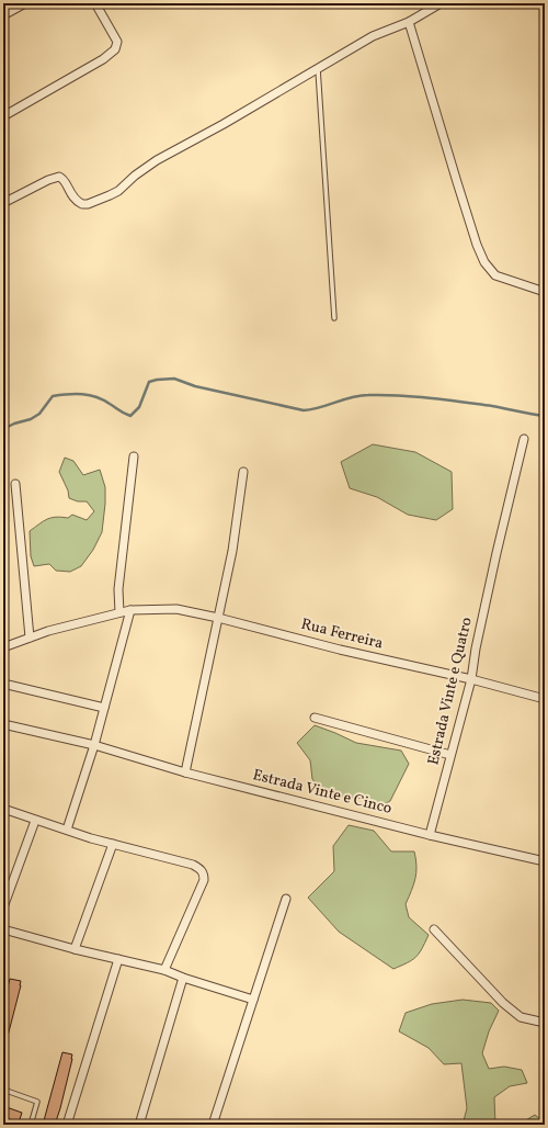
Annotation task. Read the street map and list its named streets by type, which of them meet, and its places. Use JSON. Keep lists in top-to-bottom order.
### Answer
{
  "streets": {
    "street": ["Rua Ferreira", "Estrada Vinte e Quatro", "Estrada Vinte e Cinco"]
  },
  "crossings": [
    ["Rua Ferreira", "Estrada Vinte e Quatro"],
    ["Estrada Vinte e Quatro", "Estrada Vinte e Cinco"]
  ]
}
